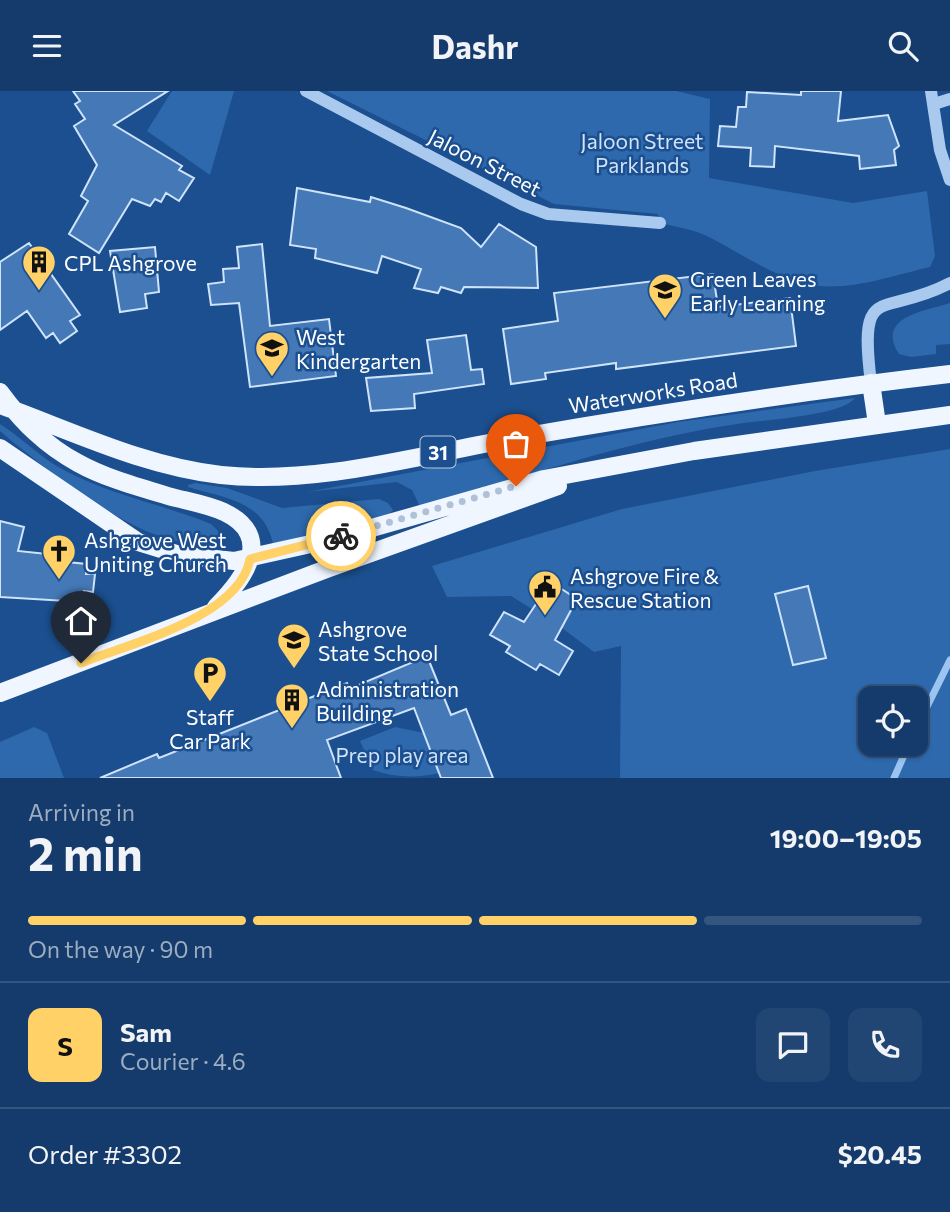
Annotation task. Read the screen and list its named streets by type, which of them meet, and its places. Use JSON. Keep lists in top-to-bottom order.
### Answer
{
  "streets": {
    "main road": ["Waterworks Road", "31"],
    "street": ["Jaloon Street"]
  },
  "parks": ["Jaloon Street Parklands", "Prep play area"],
  "places": {
    "building": ["CPL Ashgrove", "Administration Building"],
    "school or university": ["Green Leaves Early Learning", "West Kindergarten", "Ashgrove State School"],
    "church": ["Ashgrove West Uniting Church"],
    "public building": ["Ashgrove Fire & Rescue Station"],
    "parking": ["Staff Car Park"]
  },
  "page": {
    "header": "Dashr",
    "heading": ["2 min", "Arriving in", "19:00–19:05"],
    "panel": [
      "Sam",
      "Courier · 4.6",
      "Order #3302",
      "$20.45"
    ],
    "bar": "On the way · 90 m",
    "round": "S"
  }
}
